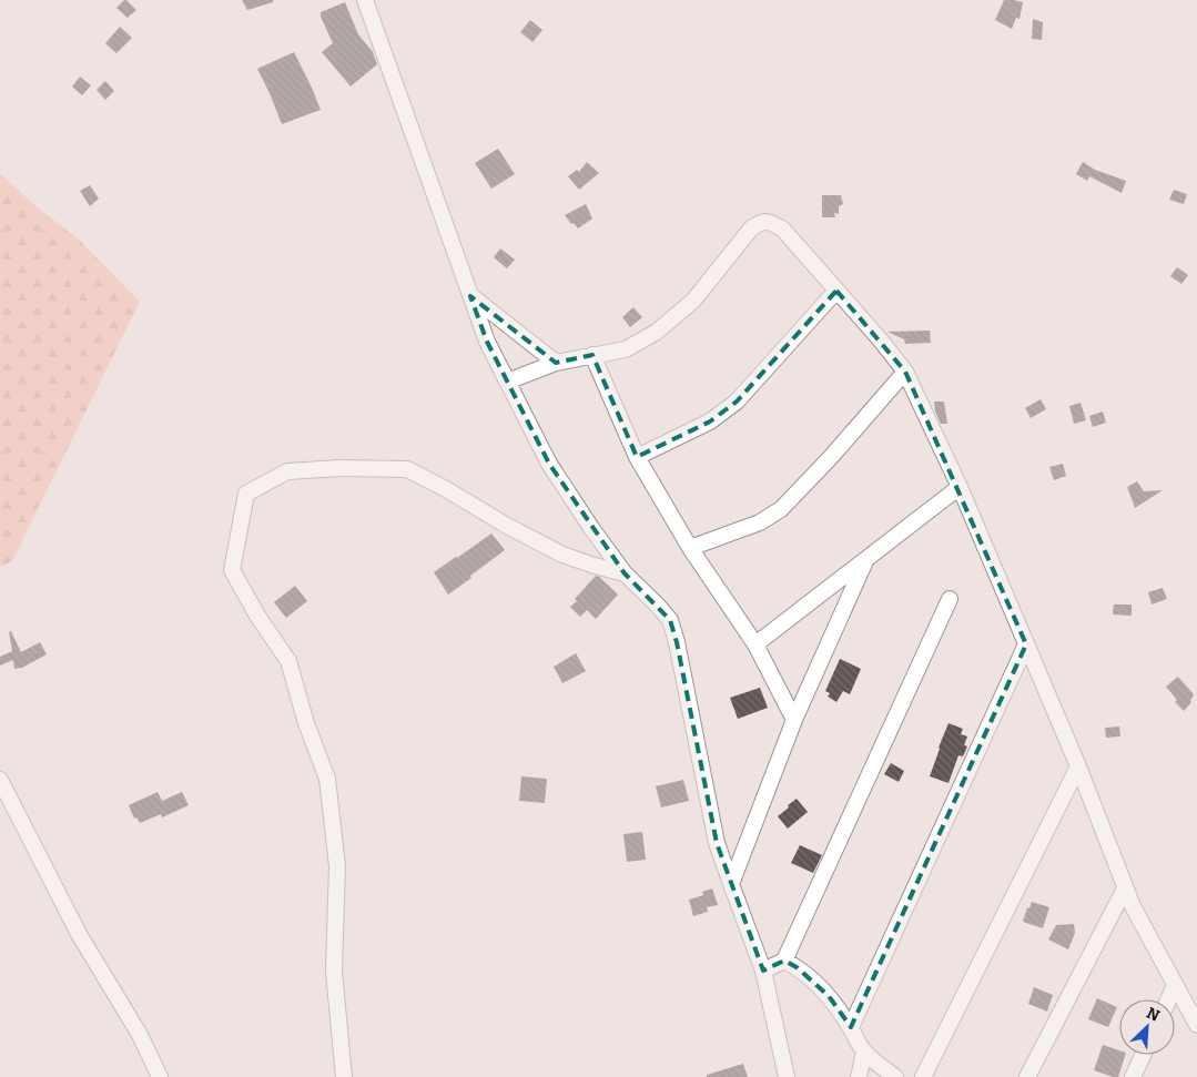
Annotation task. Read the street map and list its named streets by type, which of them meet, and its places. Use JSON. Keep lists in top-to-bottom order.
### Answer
{
  "north": "top right"
}
